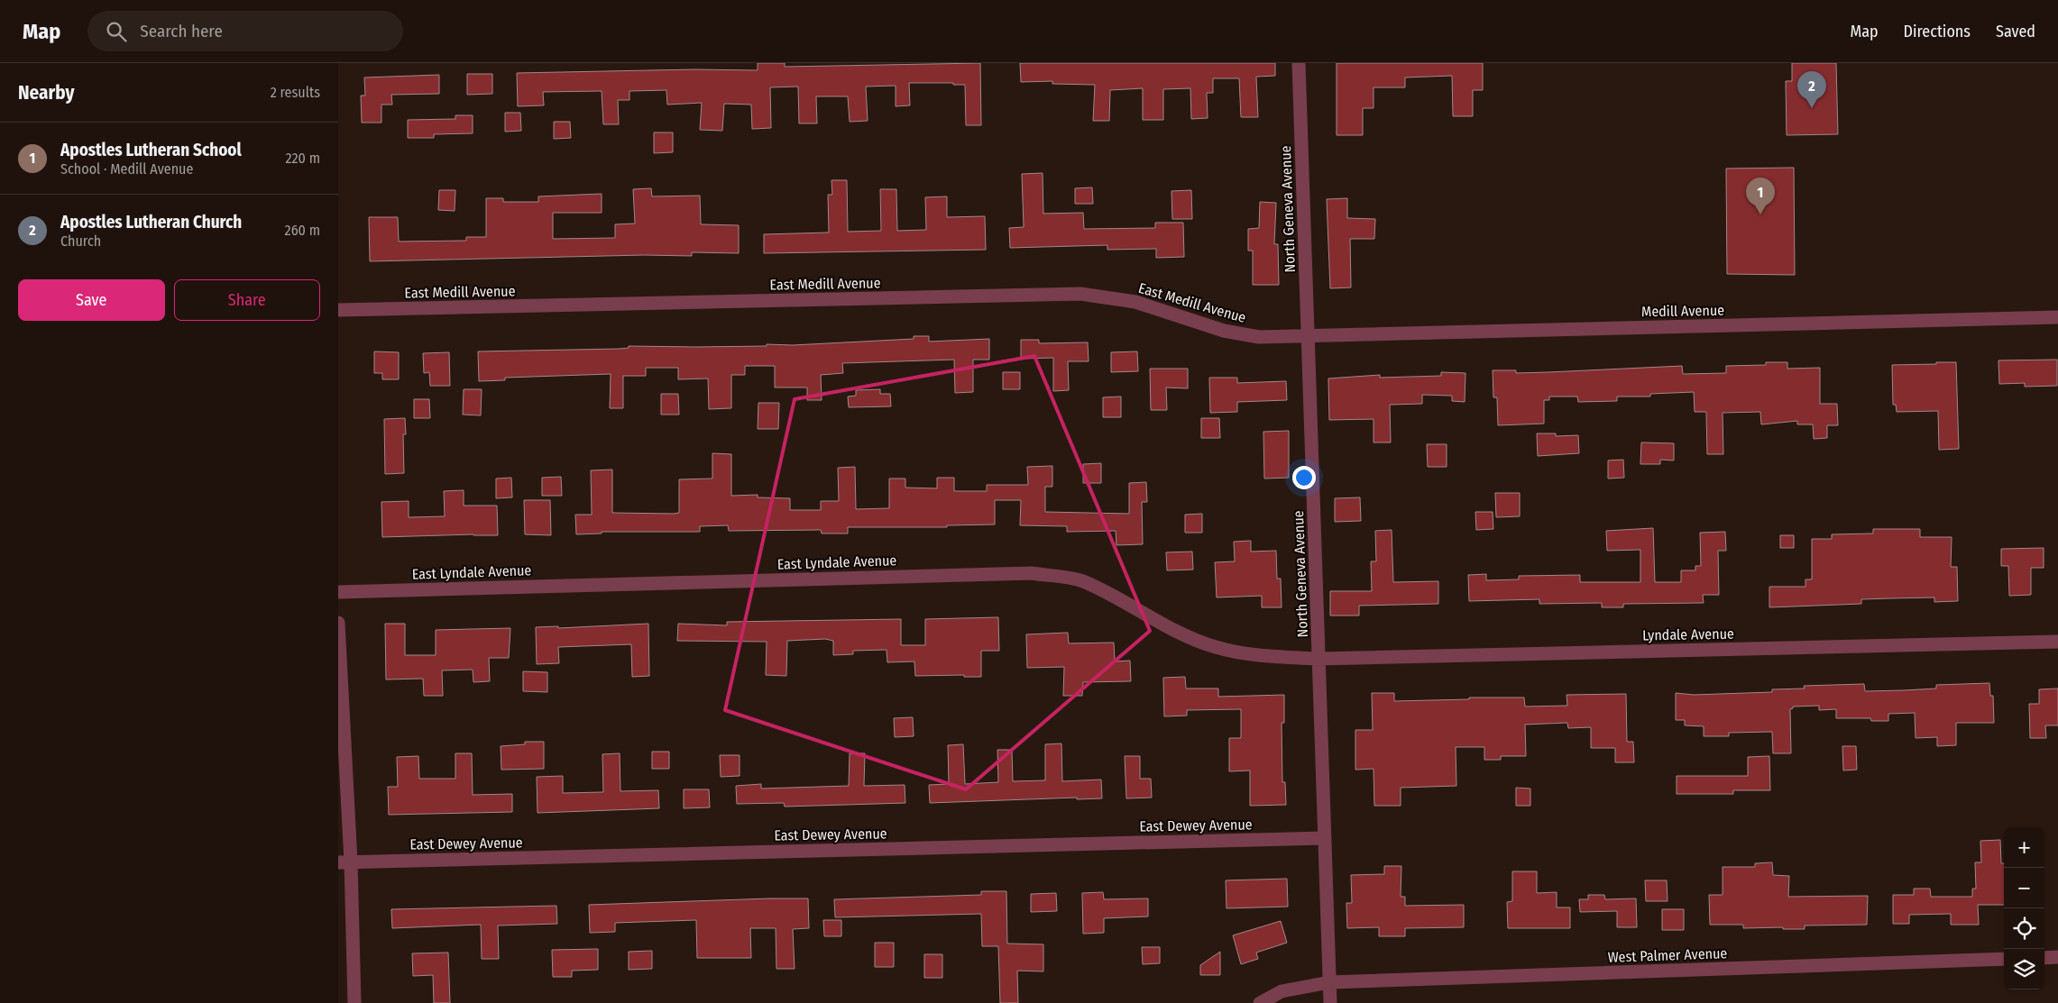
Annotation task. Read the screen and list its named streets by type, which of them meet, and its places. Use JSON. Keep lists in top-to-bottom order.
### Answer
{
  "streets": {
    "street": [
      "North Geneva Avenue",
      "East Medill Avenue",
      "Medill Avenue",
      "East Lyndale Avenue",
      "Lyndale Avenue",
      "East Dewey Avenue",
      "West Palmer Avenue"
    ]
  },
  "crossings": [
    ["North Geneva Avenue", "East Medill Avenue"],
    ["North Geneva Avenue", "Medill Avenue"],
    ["North Geneva Avenue", "East Lyndale Avenue"],
    ["North Geneva Avenue", "Lyndale Avenue"],
    ["North Geneva Avenue", "East Dewey Avenue"],
    ["North Geneva Avenue", "West Palmer Avenue"],
    ["East Medill Avenue", "Medill Avenue"],
    ["East Lyndale Avenue", "Lyndale Avenue"]
  ],
  "page": {
    "header": "Map",
    "search": "Search here",
    "nav": ["Map", "Directions", "Saved"],
    "heading": ["Nearby", "2 results"],
    "pins": ["2", "1"],
    "list": [
      {
        "mark": "1",
        "name": "Apostles Lutheran School",
        "note": "School · Medill Avenue",
        "value": "220 m"
      },
      {
        "mark": "2",
        "name": "Apostles Lutheran Church",
        "note": "Church",
        "value": "260 m"
      }
    ],
    "buttons": ["Save", "Share"],
    "map_buttons": ["+", "−"]
  }
}
